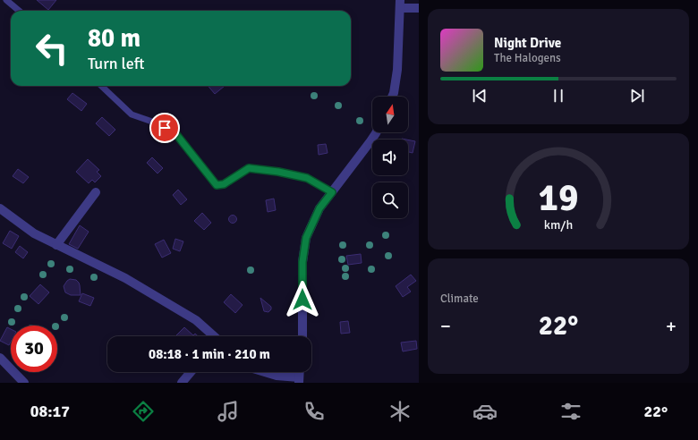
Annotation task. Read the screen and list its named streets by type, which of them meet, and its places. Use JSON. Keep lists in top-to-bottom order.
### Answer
{
  "north": "top",
  "page": {
    "turn": ["80 m", "Turn left"],
    "song": ["Night Drive", "The Halogens"],
    "tile": "Climate",
    "heat": ["−", "22°", "+"],
    "limit": "30",
    "trip": "08:18 · 1 min · 210 m",
    "tabs": ["08:17", "22°"],
    "gauge": ["19", "km/h"]
  }
}
